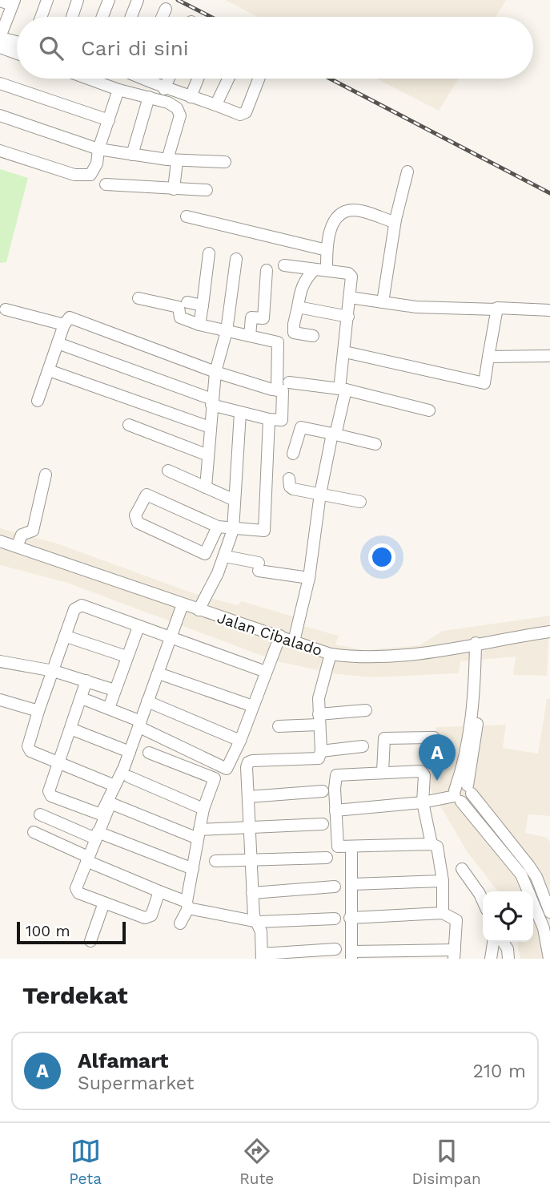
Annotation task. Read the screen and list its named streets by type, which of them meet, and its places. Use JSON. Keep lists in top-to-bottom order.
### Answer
{
  "streets": {
    "street": ["Jalan Cibalado"]
  },
  "scale_bar": "100 m",
  "page": {
    "search": "Cari di sini",
    "pins": "A",
    "scale": "100 m",
    "heading": "Terdekat",
    "list": [
      {
        "mark": "A",
        "name": "Alfamart",
        "note": "Supermarket",
        "value": "210 m"
      }
    ],
    "nav": ["Peta", "Rute", "Disimpan"]
  }
}
